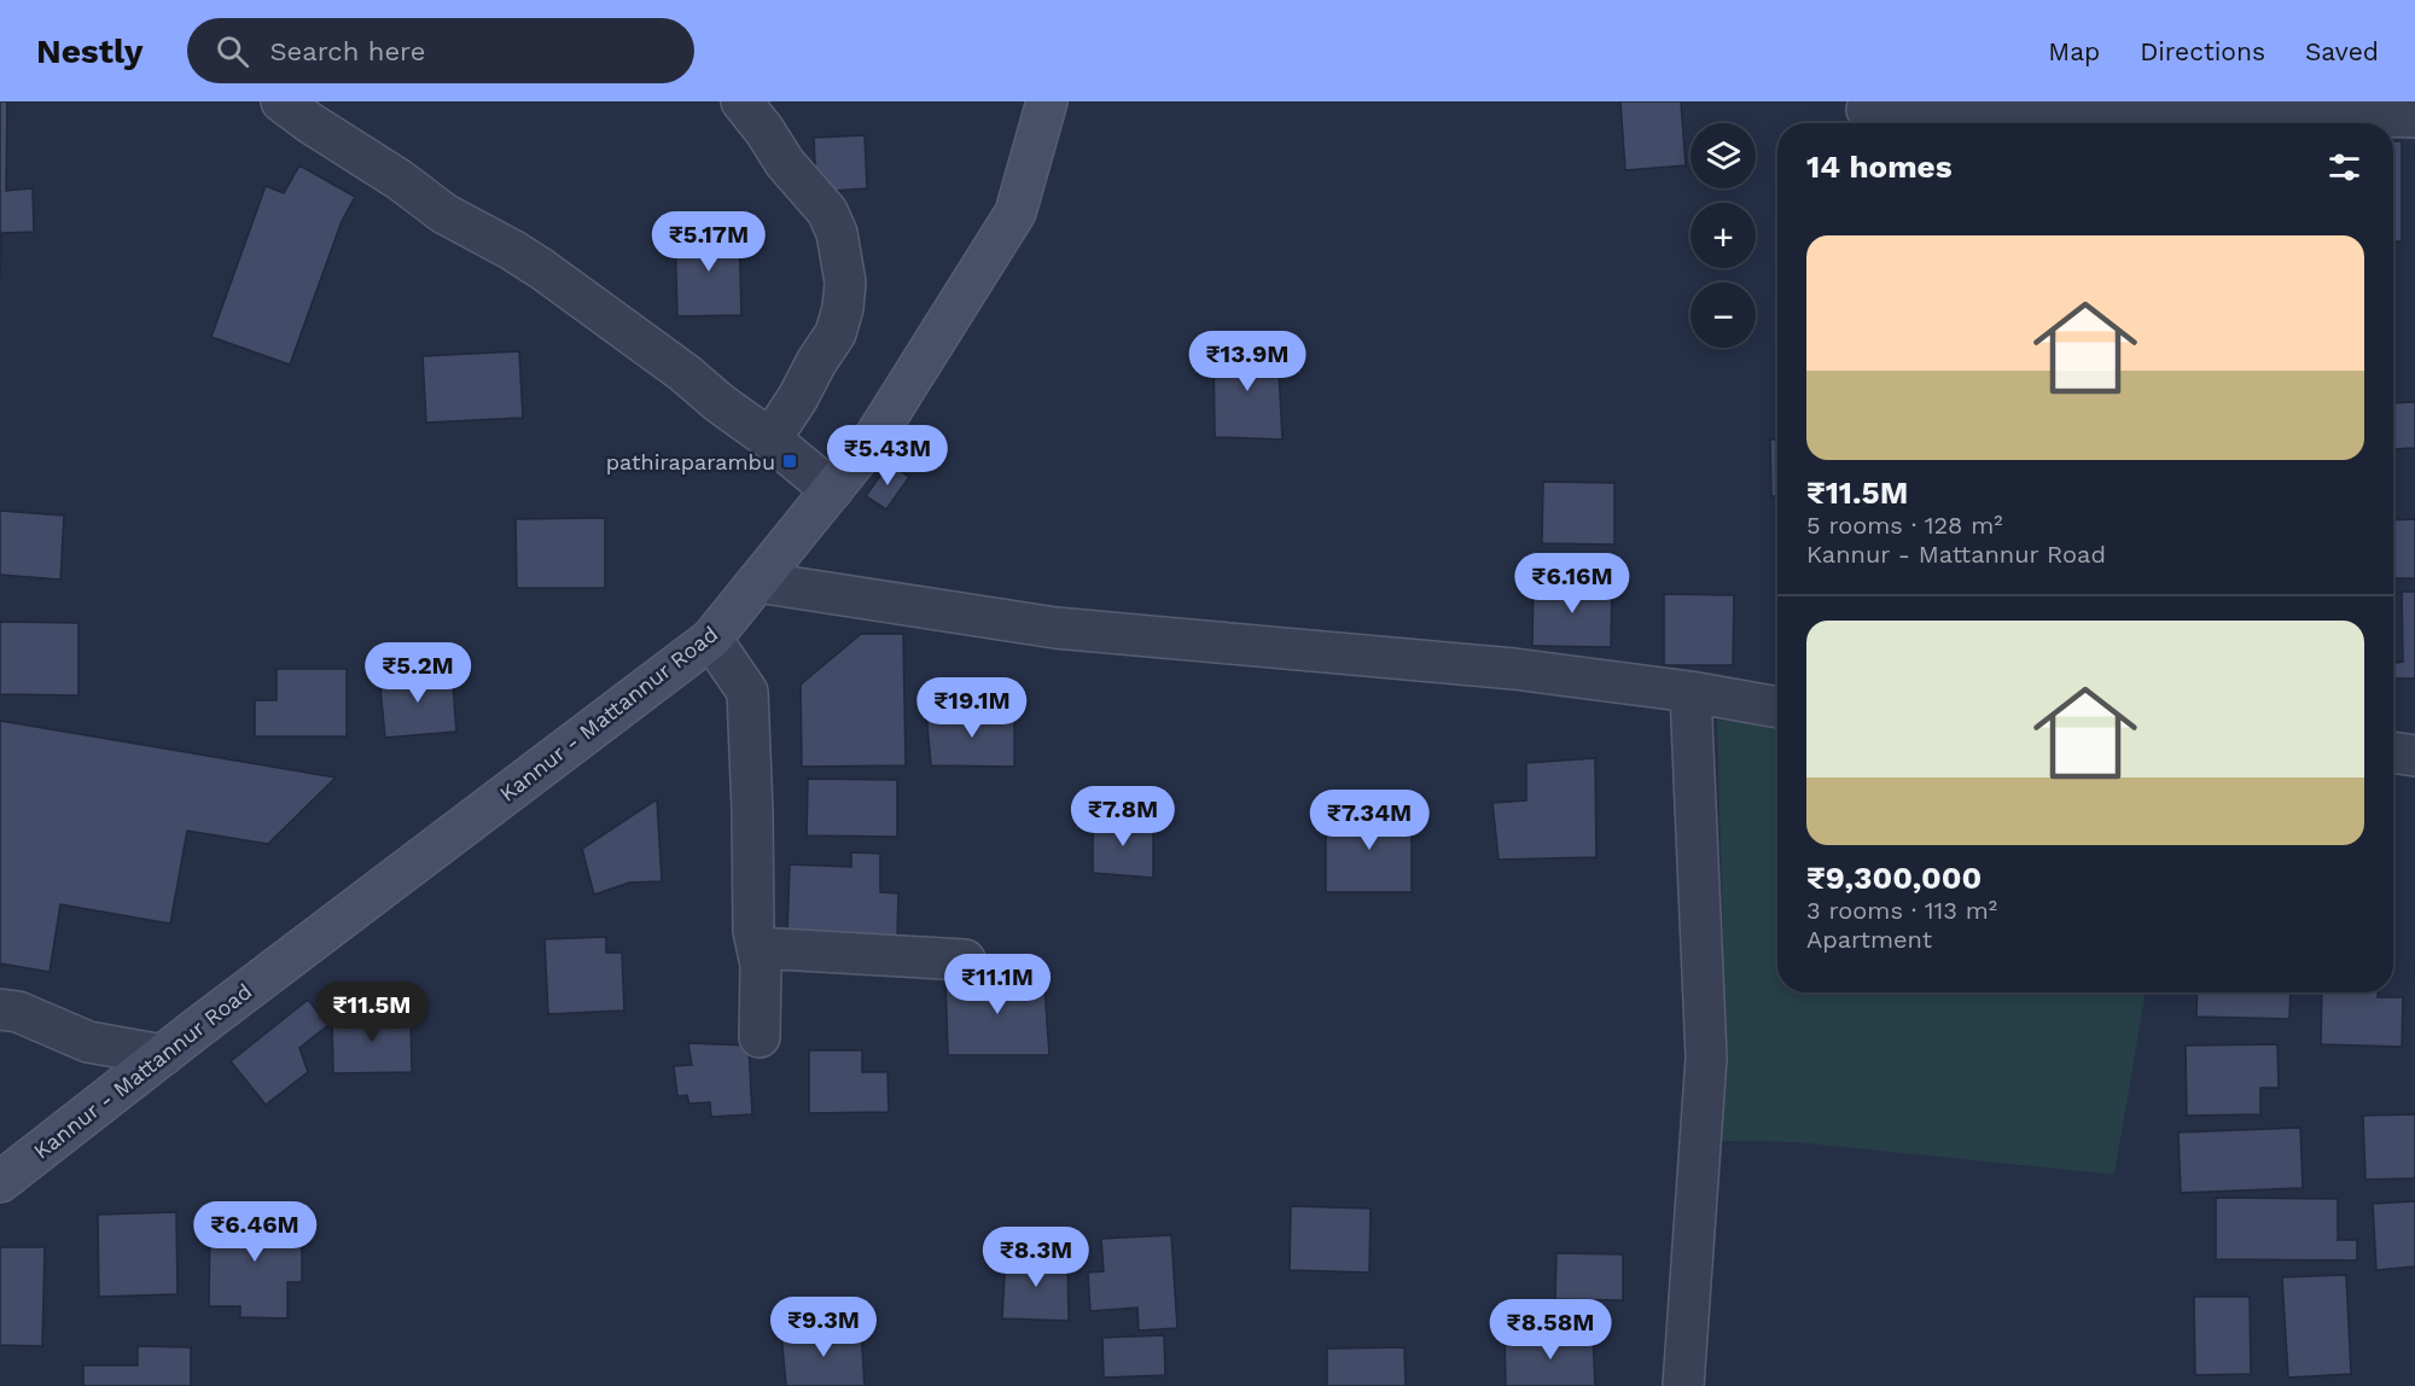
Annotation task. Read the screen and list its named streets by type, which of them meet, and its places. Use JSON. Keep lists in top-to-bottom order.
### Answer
{
  "streets": {
    "main road": ["Kannur - Mattannur Road"]
  },
  "places": {
    "transit": ["pathiraparambu"]
  },
  "page": {
    "header": "Nestly",
    "search": "Search here",
    "nav": ["Map", "Directions", "Saved"],
    "map_buttons": ["+", "−"],
    "heading": "14 homes",
    "list": [
      {
        "name": "₹11.5M",
        "note": "5 rooms · 128 m² · Kannur - Mattannur Road"
      },
      {
        "name": "₹9,300,000",
        "note": "3 rooms · 113 m² · Apartment"
      }
    ],
    "price": [
      "₹5.17M",
      "₹13.9M",
      "₹5.43M",
      "₹6.16M",
      "₹5.2M",
      "₹19.1M",
      "₹7.8M",
      "₹7.34M",
      "₹11.1M",
      "₹11.5M",
      "₹6.46M",
      "₹8.3M",
      "₹9.3M",
      "₹8.58M"
    ]
  }
}
